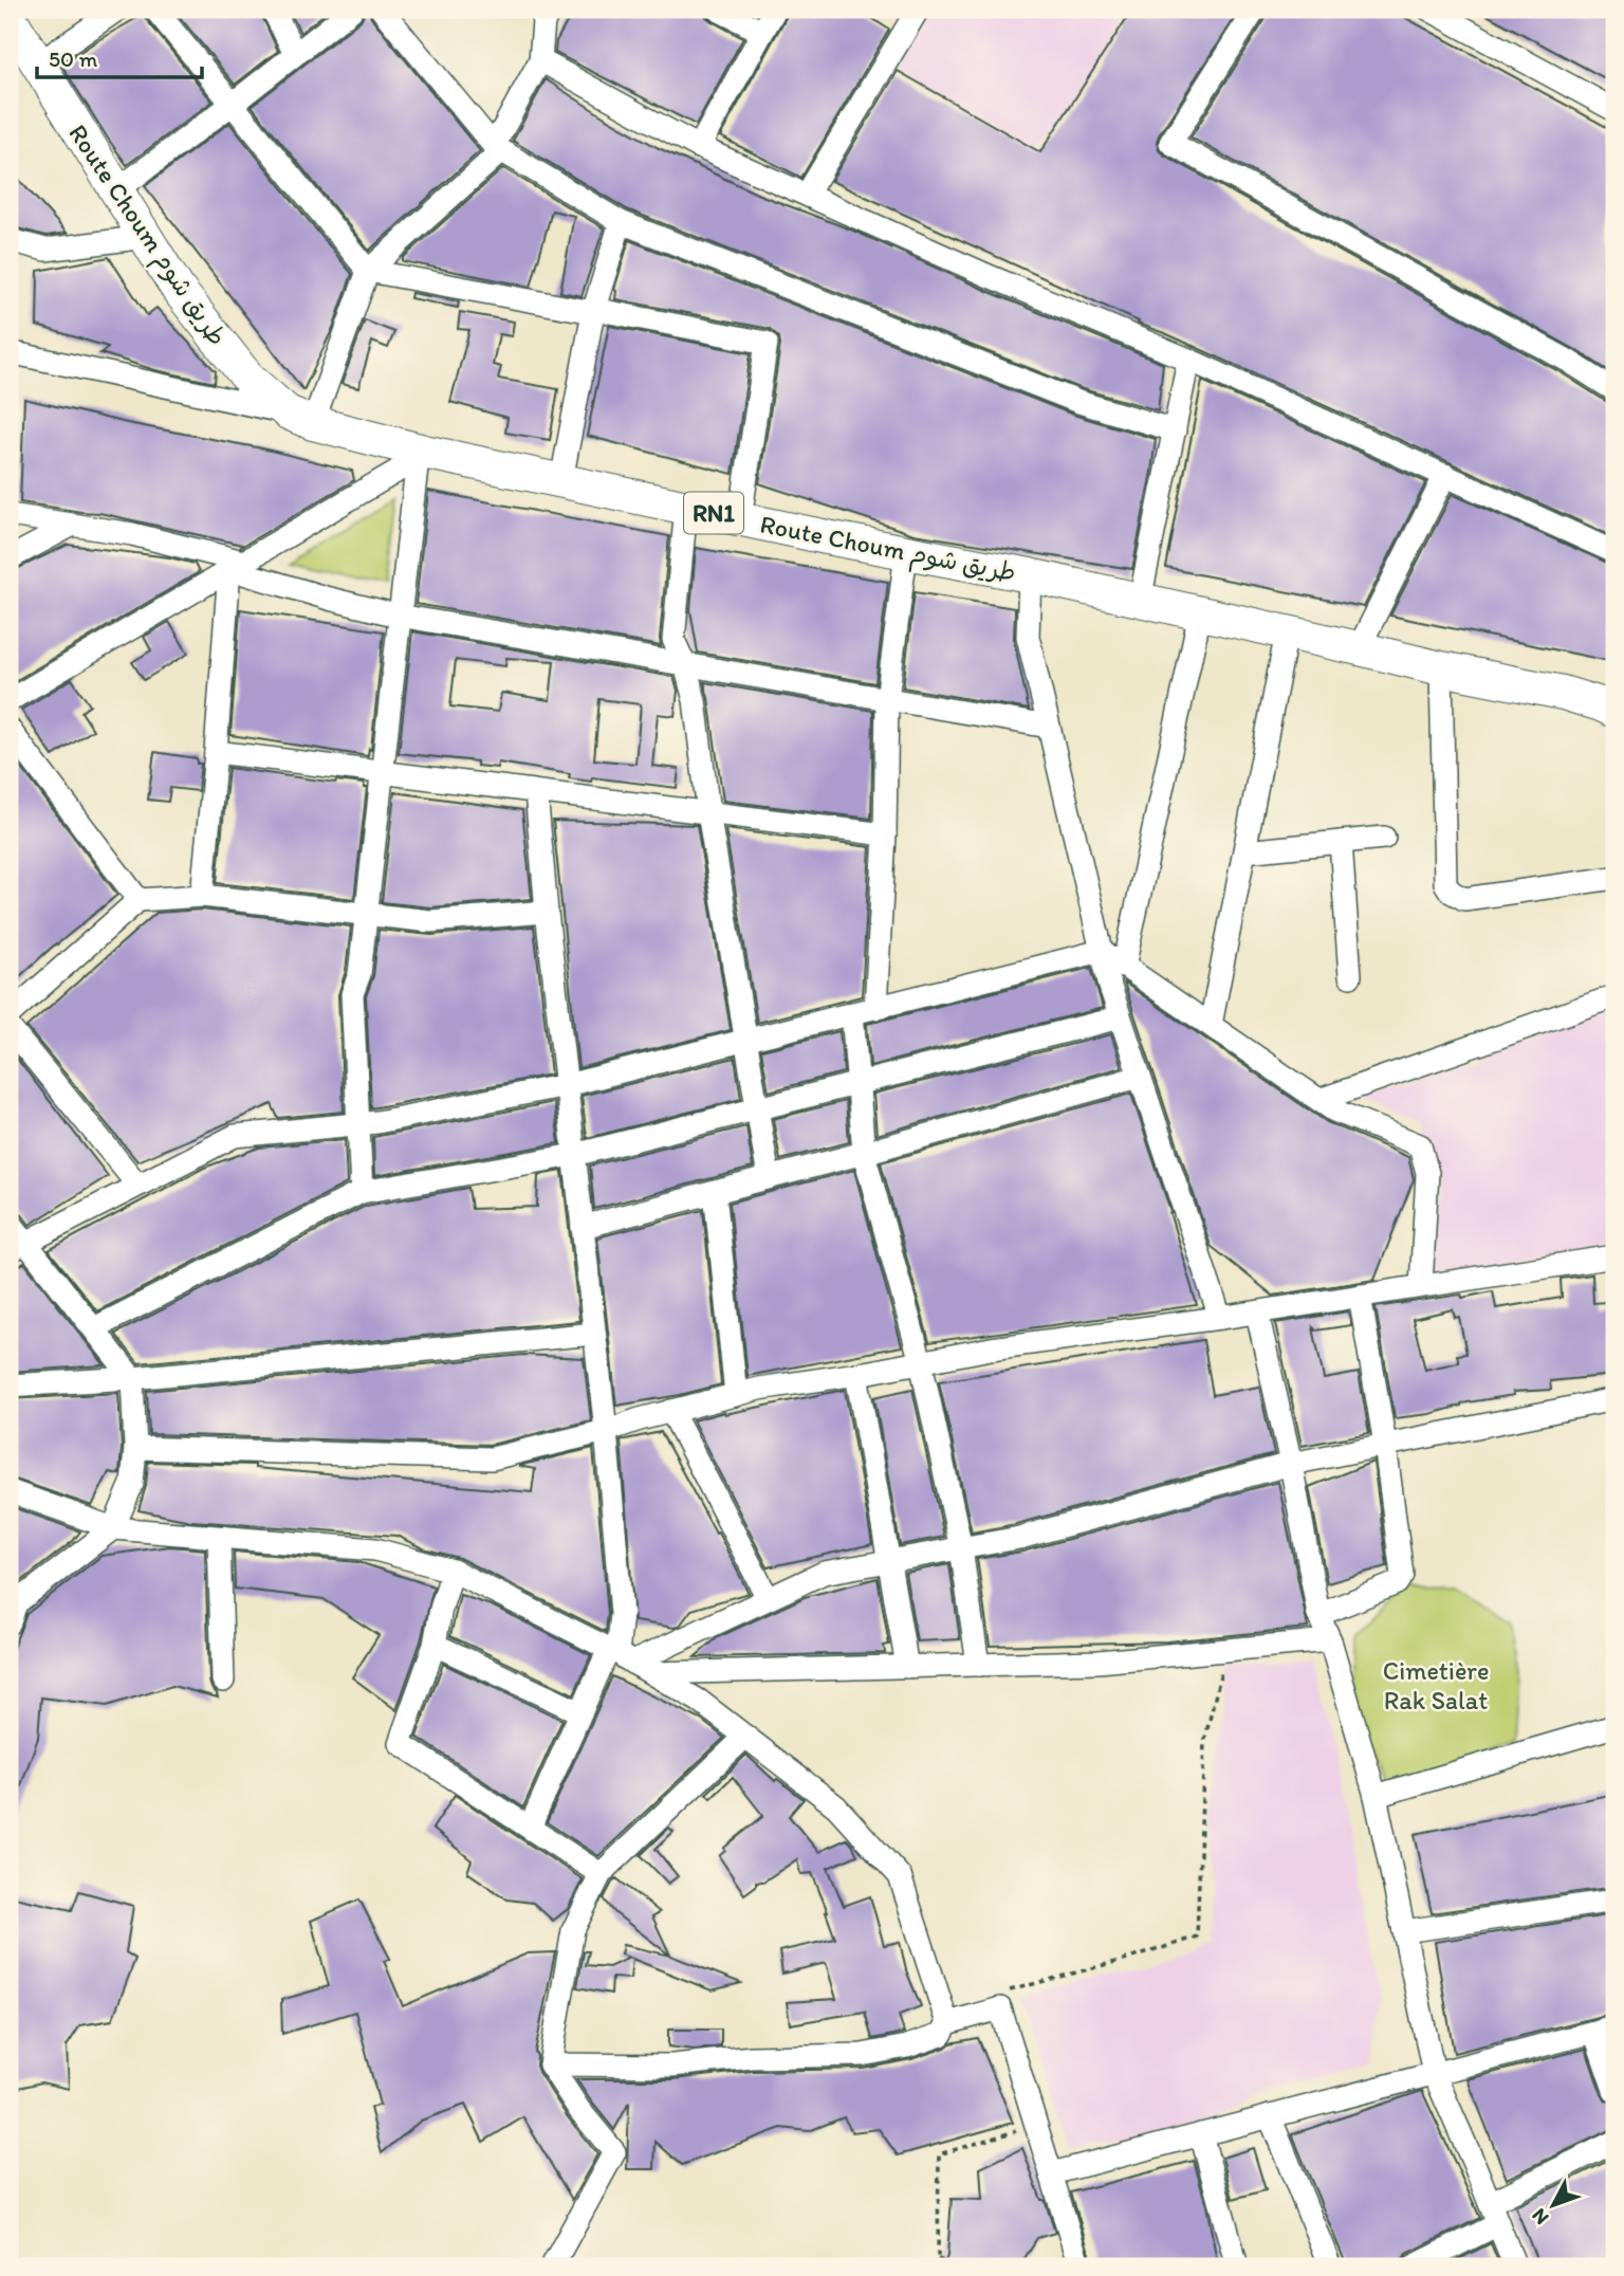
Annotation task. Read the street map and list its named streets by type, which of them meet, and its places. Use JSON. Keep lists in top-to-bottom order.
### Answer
{
  "streets": {
    "highway": ["Route Choum طريق شوم", "RN1"]
  },
  "parks": ["Cimetière Rak Salat"],
  "scale_bar": "50 m",
  "north": "bottom left"
}
